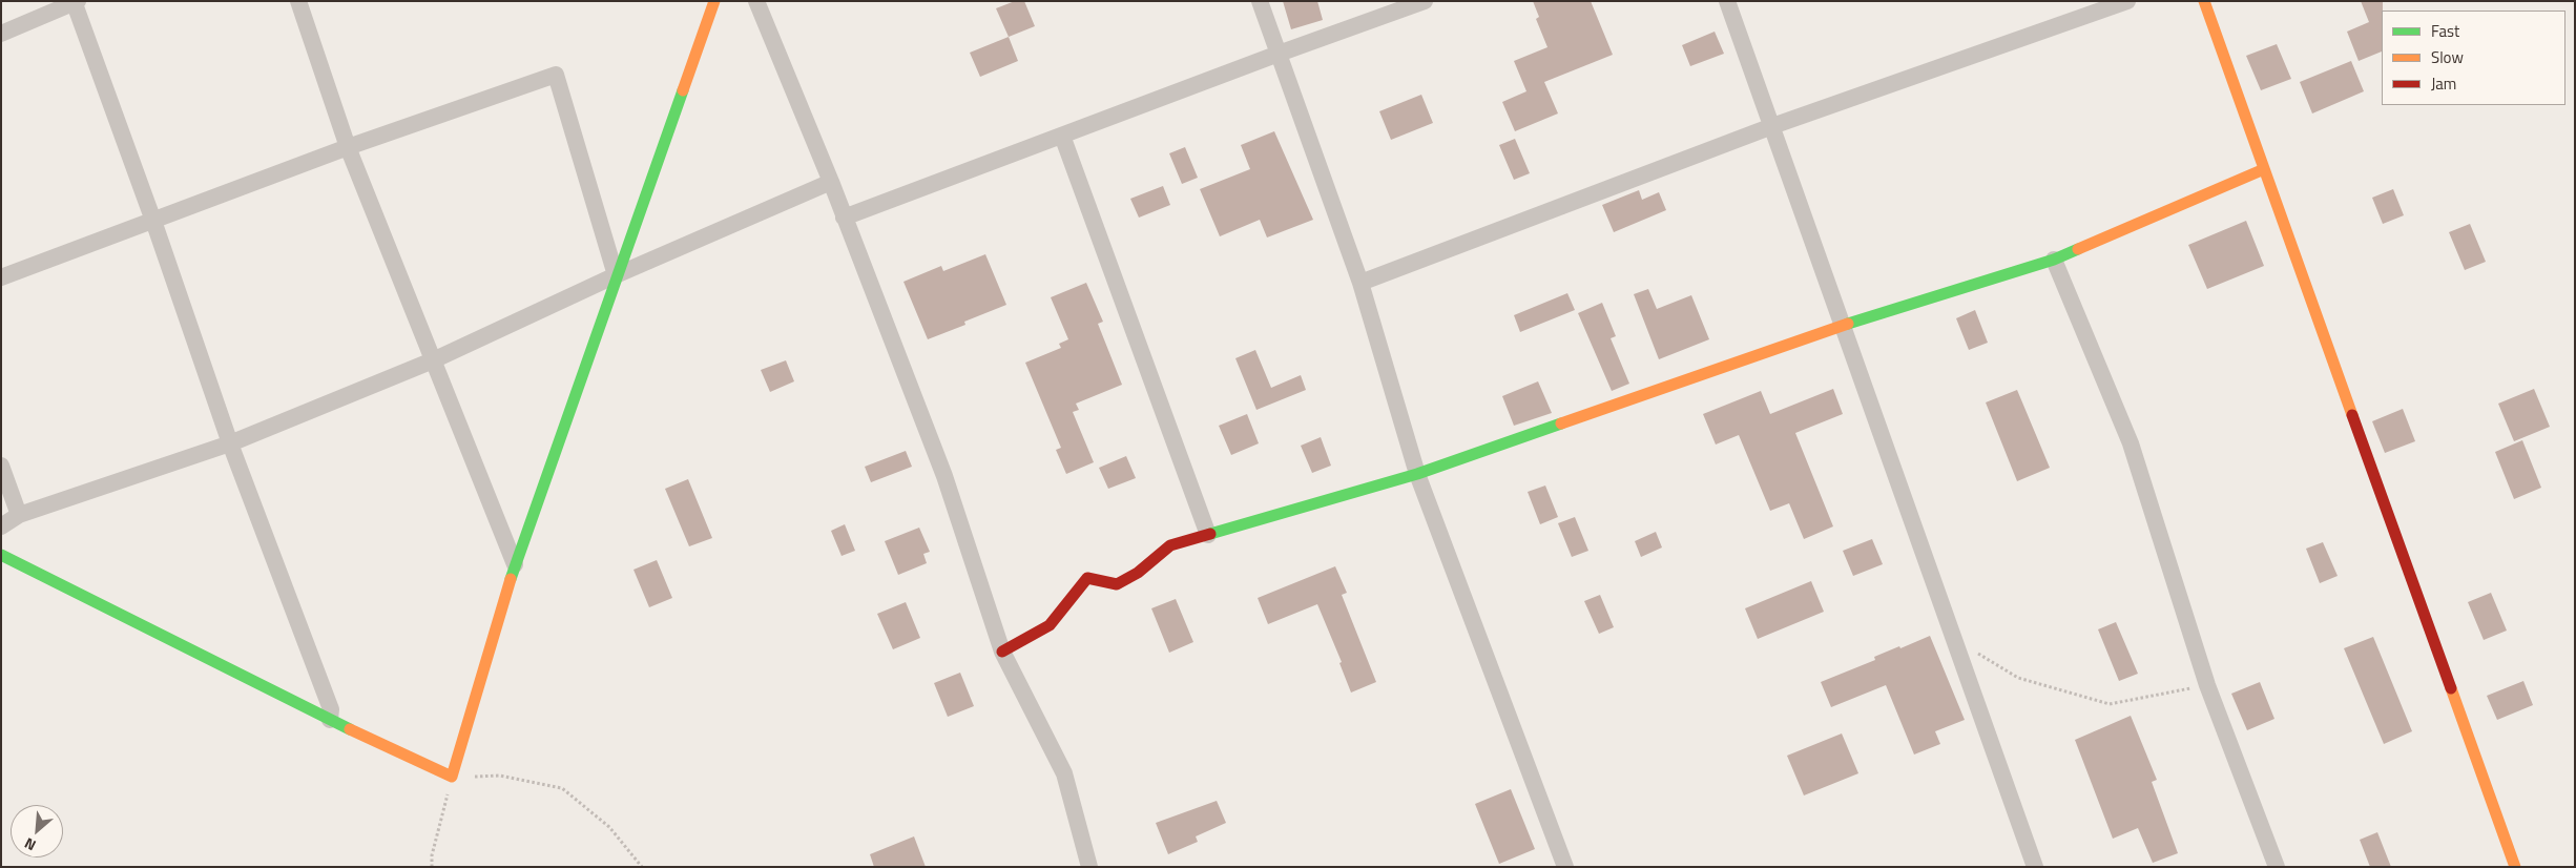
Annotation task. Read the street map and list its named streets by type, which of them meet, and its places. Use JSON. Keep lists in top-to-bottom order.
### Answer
{
  "legend": ["Fast", "Slow", "Jam"],
  "north": "bottom left"
}
